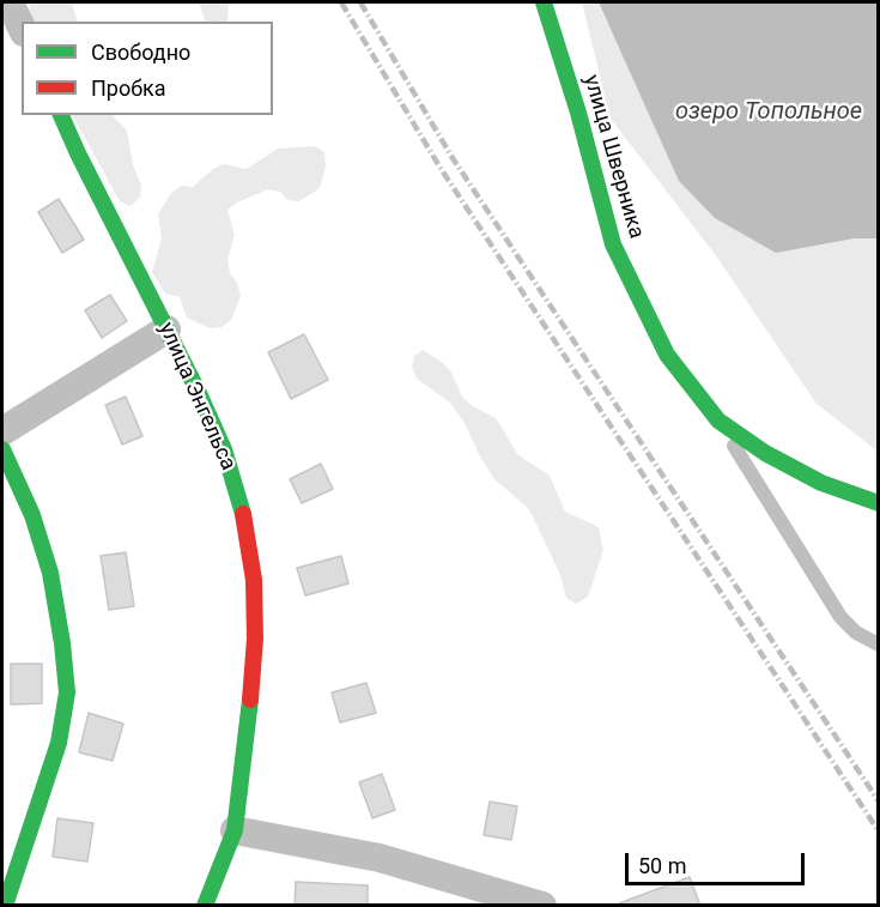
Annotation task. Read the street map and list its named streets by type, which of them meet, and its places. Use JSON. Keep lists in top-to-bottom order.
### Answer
{
  "streets": {
    "street": ["улица Шверника", "улица Энгельса"]
  },
  "water": ["озеро Топольное"],
  "legend": ["Свободно", "Пробка"],
  "scale_bar": "50 m"
}
